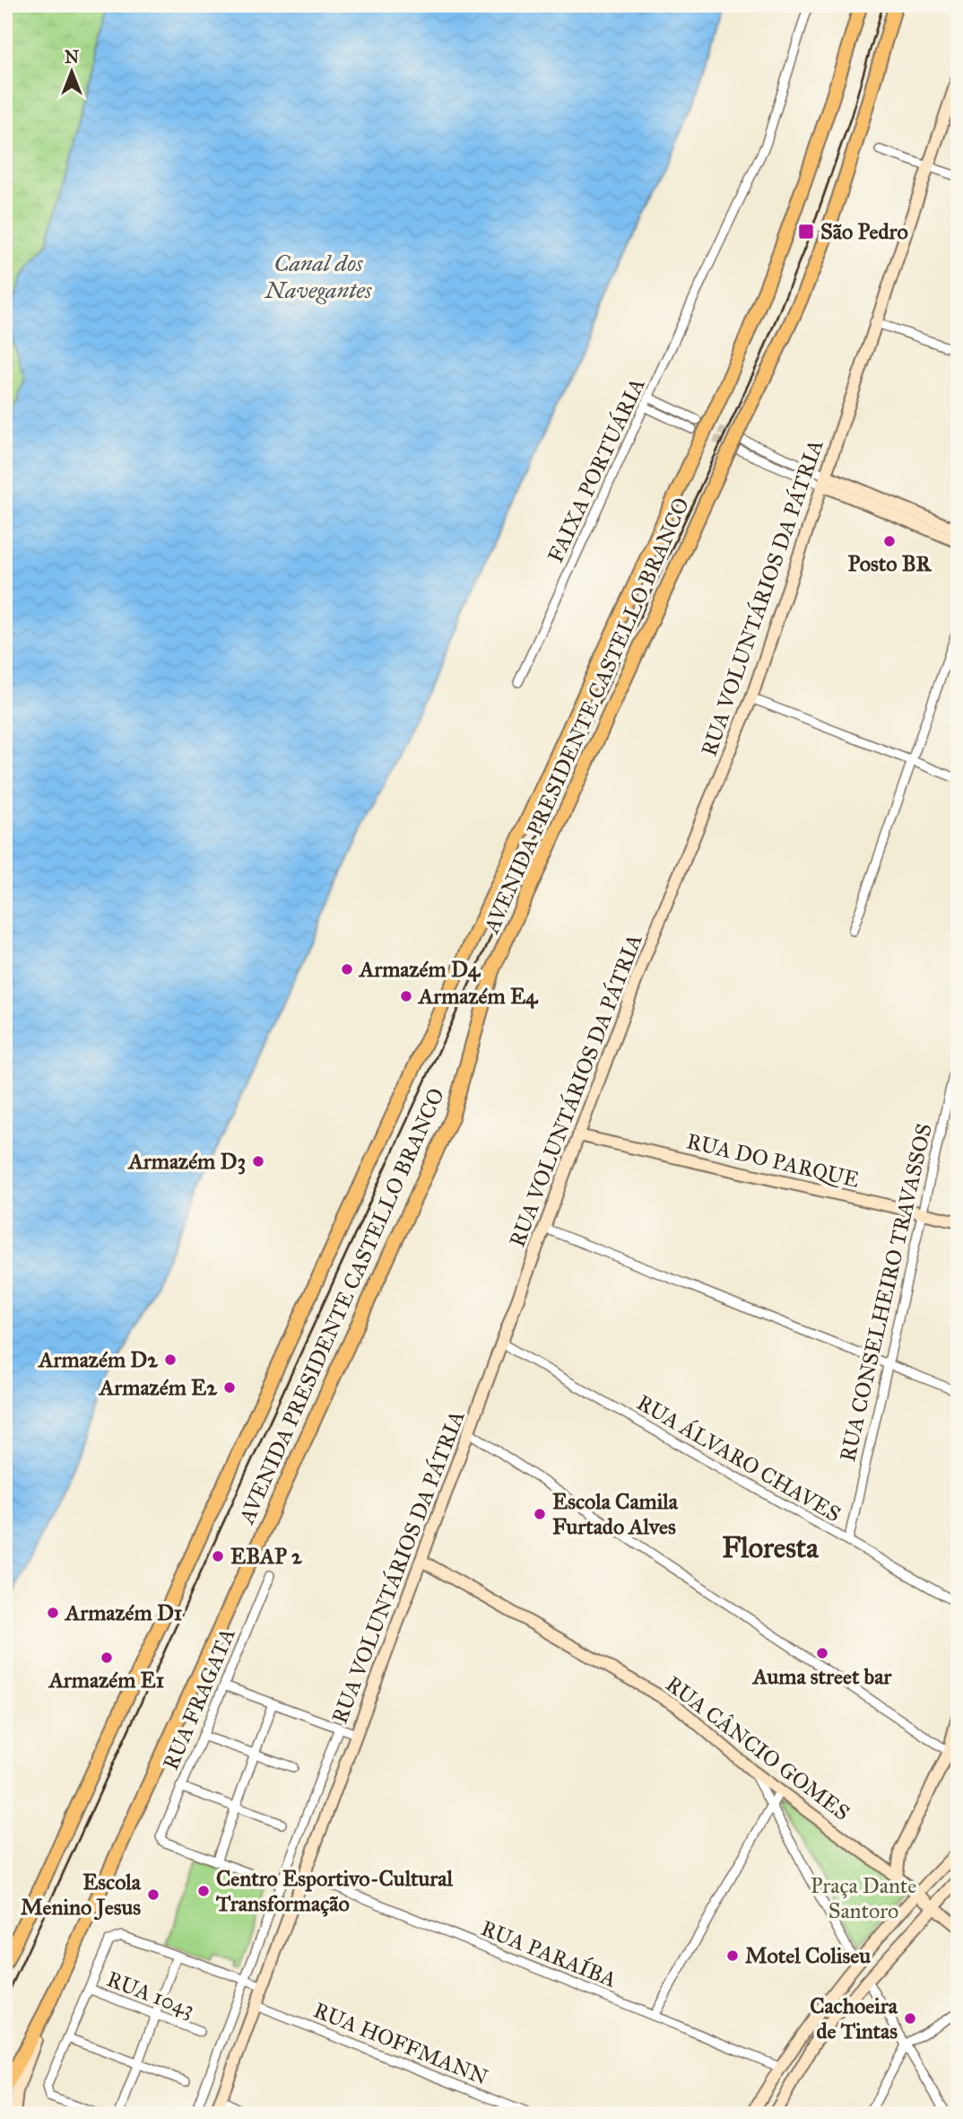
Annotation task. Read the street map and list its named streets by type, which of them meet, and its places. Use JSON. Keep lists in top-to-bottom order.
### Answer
{
  "streets": {
    "main road": [
      "RUA VOLUNTÁRIOS DA PÁTRIA",
      "AVENIDA PRESIDENTE CASTELLO BRANCO",
      "RUA DO PARQUE",
      "RUA CÂNCIO GOMES"
    ],
    "street": [
      "FAIXA PORTUÁRIA",
      "RUA CONSELHEIRO TRAVASSOS",
      "RUA ÁLVARO CHAVES",
      "RUA FRAGATA",
      "RUA PARAÍBA",
      "RUA 1043",
      "RUA HOFFMANN"
    ]
  },
  "crossings": [
    ["RUA VOLUNTÁRIOS DA PÁTRIA", "RUA DO PARQUE"],
    ["RUA VOLUNTÁRIOS DA PÁTRIA", "RUA ÁLVARO CHAVES"],
    ["RUA VOLUNTÁRIOS DA PÁTRIA", "RUA CÂNCIO GOMES"],
    ["RUA VOLUNTÁRIOS DA PÁTRIA", "RUA PARAÍBA"],
    ["RUA VOLUNTÁRIOS DA PÁTRIA", "RUA HOFFMANN"],
    ["RUA DO PARQUE", "RUA CONSELHEIRO TRAVASSOS"],
    ["RUA CONSELHEIRO TRAVASSOS", "RUA ÁLVARO CHAVES"]
  ],
  "districts": ["Floresta"],
  "water": ["Canal dos Navegantes"],
  "parks": ["Praça Dante Santoro"],
  "places": {
    "transit": ["São Pedro"],
    "other": [
      "Posto BR",
      "Armazém D4",
      "Armazém E4",
      "Armazém D3",
      "Armazém D2",
      "Armazém E2",
      "Escola Camila Furtado Alves",
      "EBAP 2",
      "Armazém D1",
      "Auma street bar",
      "Armazém E1",
      "Centro Esportivo-Cultural Transformação",
      "Escola Menino Jesus",
      "Motel Coliseu",
      "Cachoeira de Tintas"
    ]
  },
  "north": "top"
}
